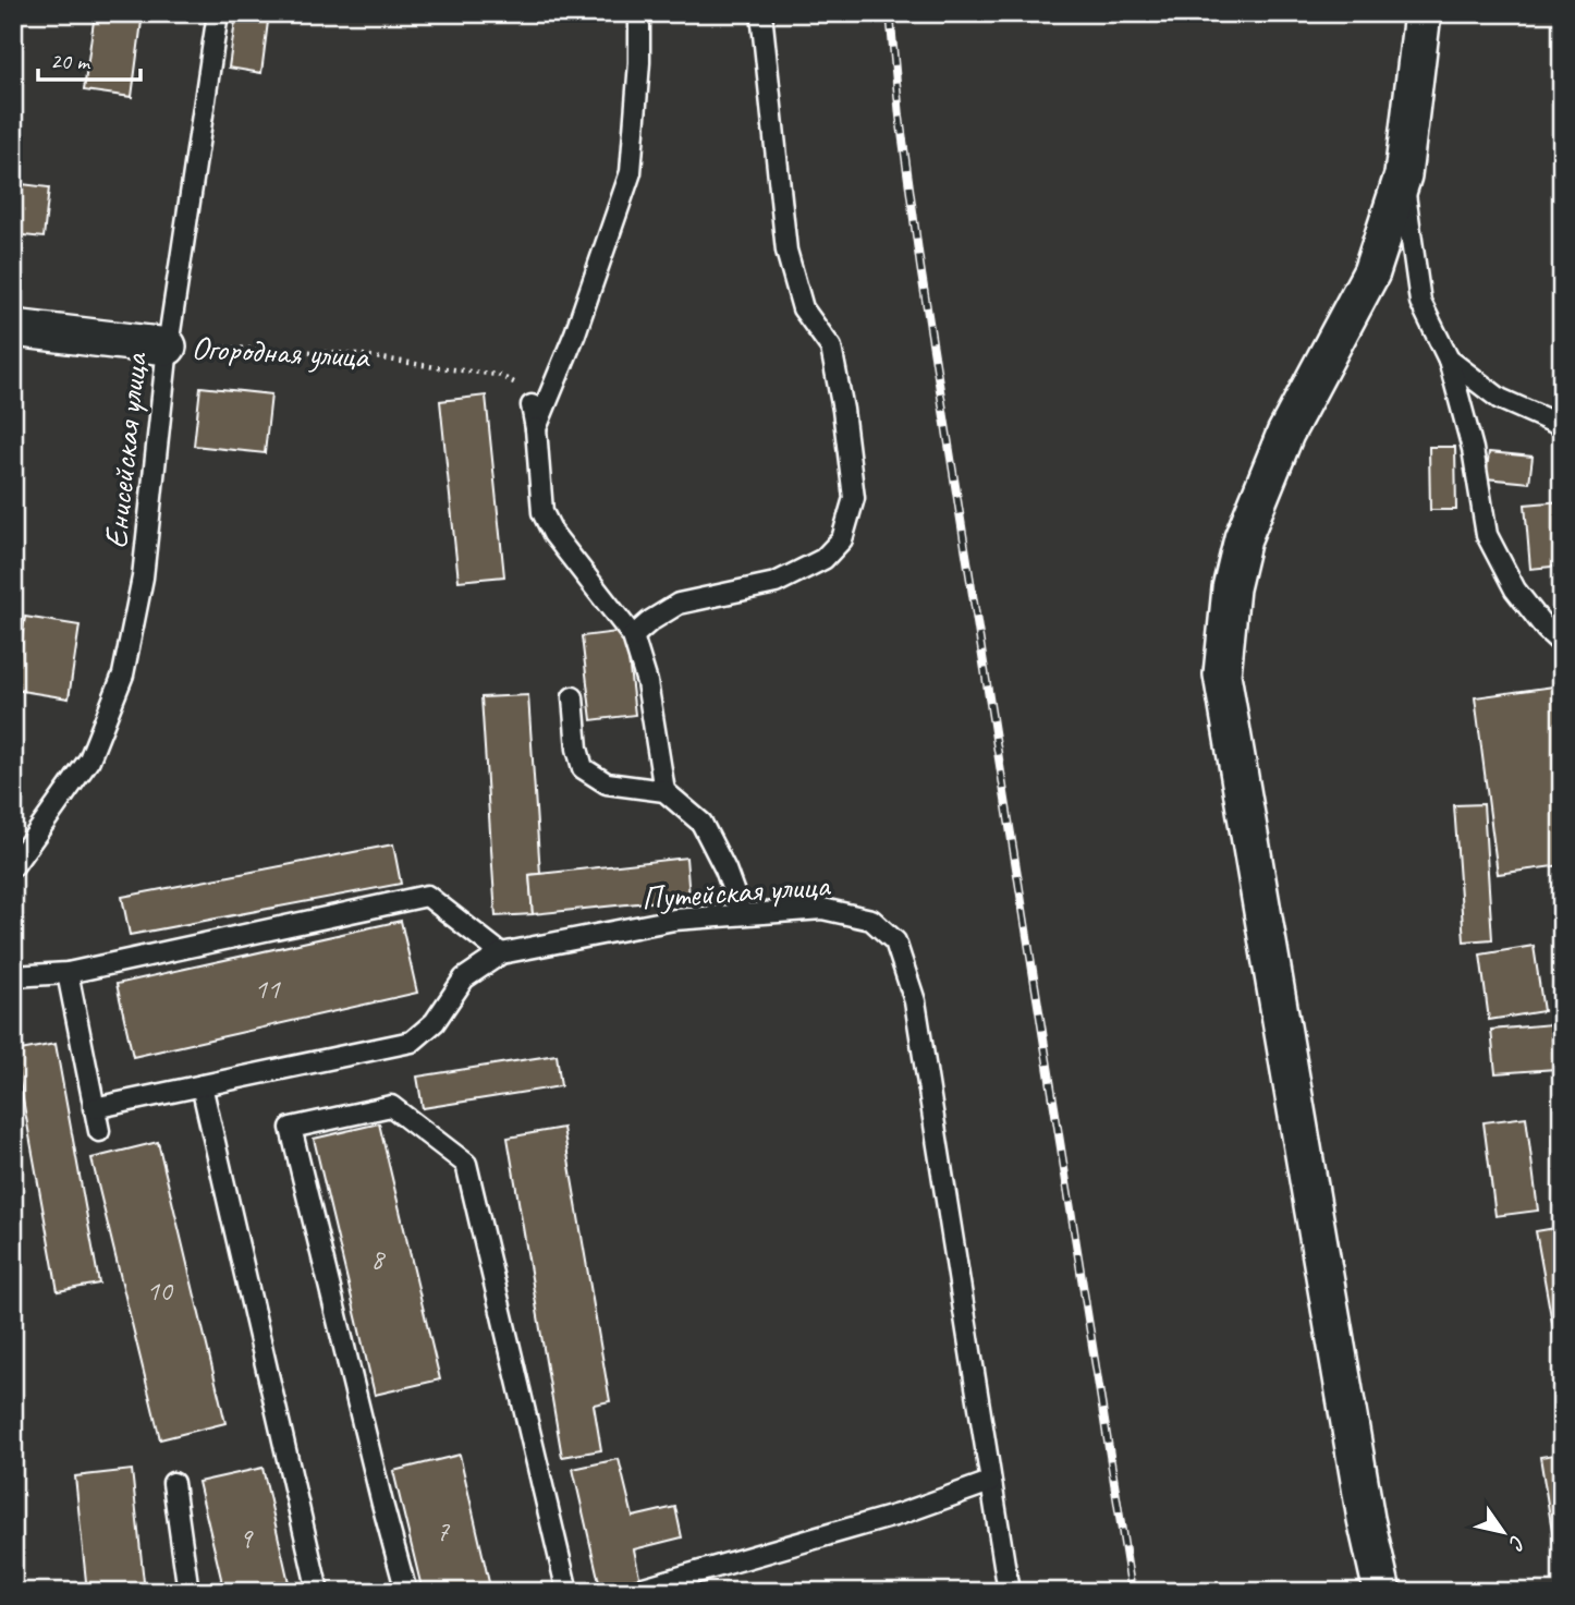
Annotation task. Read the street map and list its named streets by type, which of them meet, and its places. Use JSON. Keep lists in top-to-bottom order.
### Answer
{
  "streets": {
    "street": ["Огородная улица"],
    "lane": ["Енисейская улица", "Путейская улица"]
  },
  "crossings": [
    ["Огородная улица", "Енисейская улица"]
  ],
  "house_numbers": [
    "11",
    "8",
    "10",
    "7",
    "9"
  ],
  "scale_bar": "20 m",
  "north": "bottom right"
}
